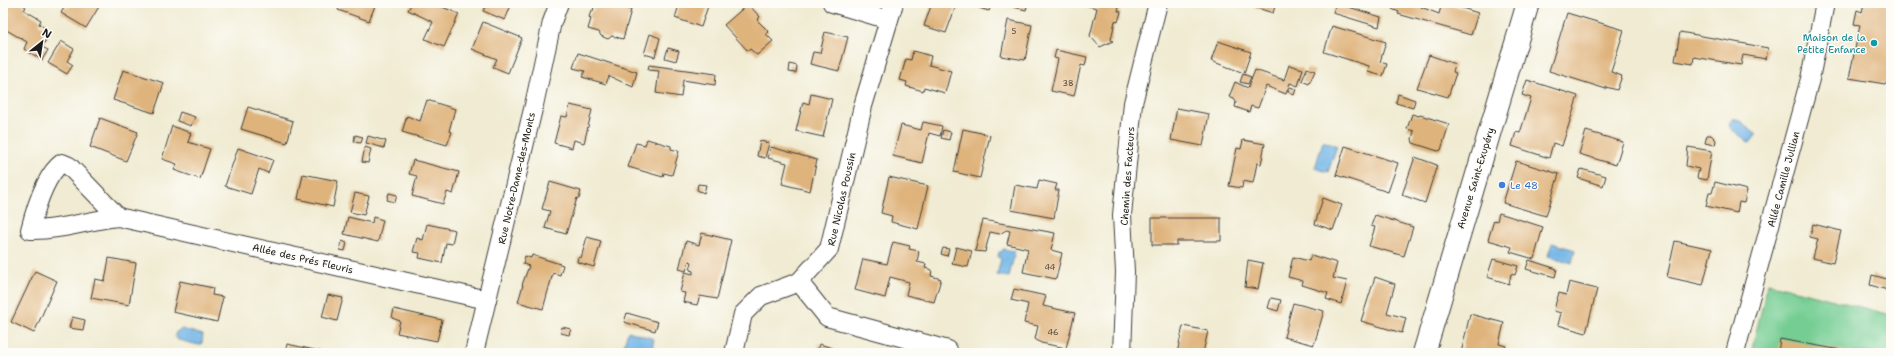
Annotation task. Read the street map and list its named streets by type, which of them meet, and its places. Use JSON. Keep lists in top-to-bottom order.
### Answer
{
  "streets": {
    "main road": ["Avenue Saint-Exupéry"],
    "street": [
      "Chemin des Facteurs",
      "Rue Notre-Dame-des-Monts",
      "Allée Camille Jullian",
      "Rue Nicolas Poussin",
      "Allée des Prés Fleuris"
    ]
  },
  "crossings": [
    ["Rue Notre-Dame-des-Monts", "Allée des Prés Fleuris"]
  ],
  "places": ["Maison de la Petite Enfance", "Le 48"],
  "house_numbers": [
    "5",
    "38",
    "44",
    "46"
  ],
  "north": "top right"
}
